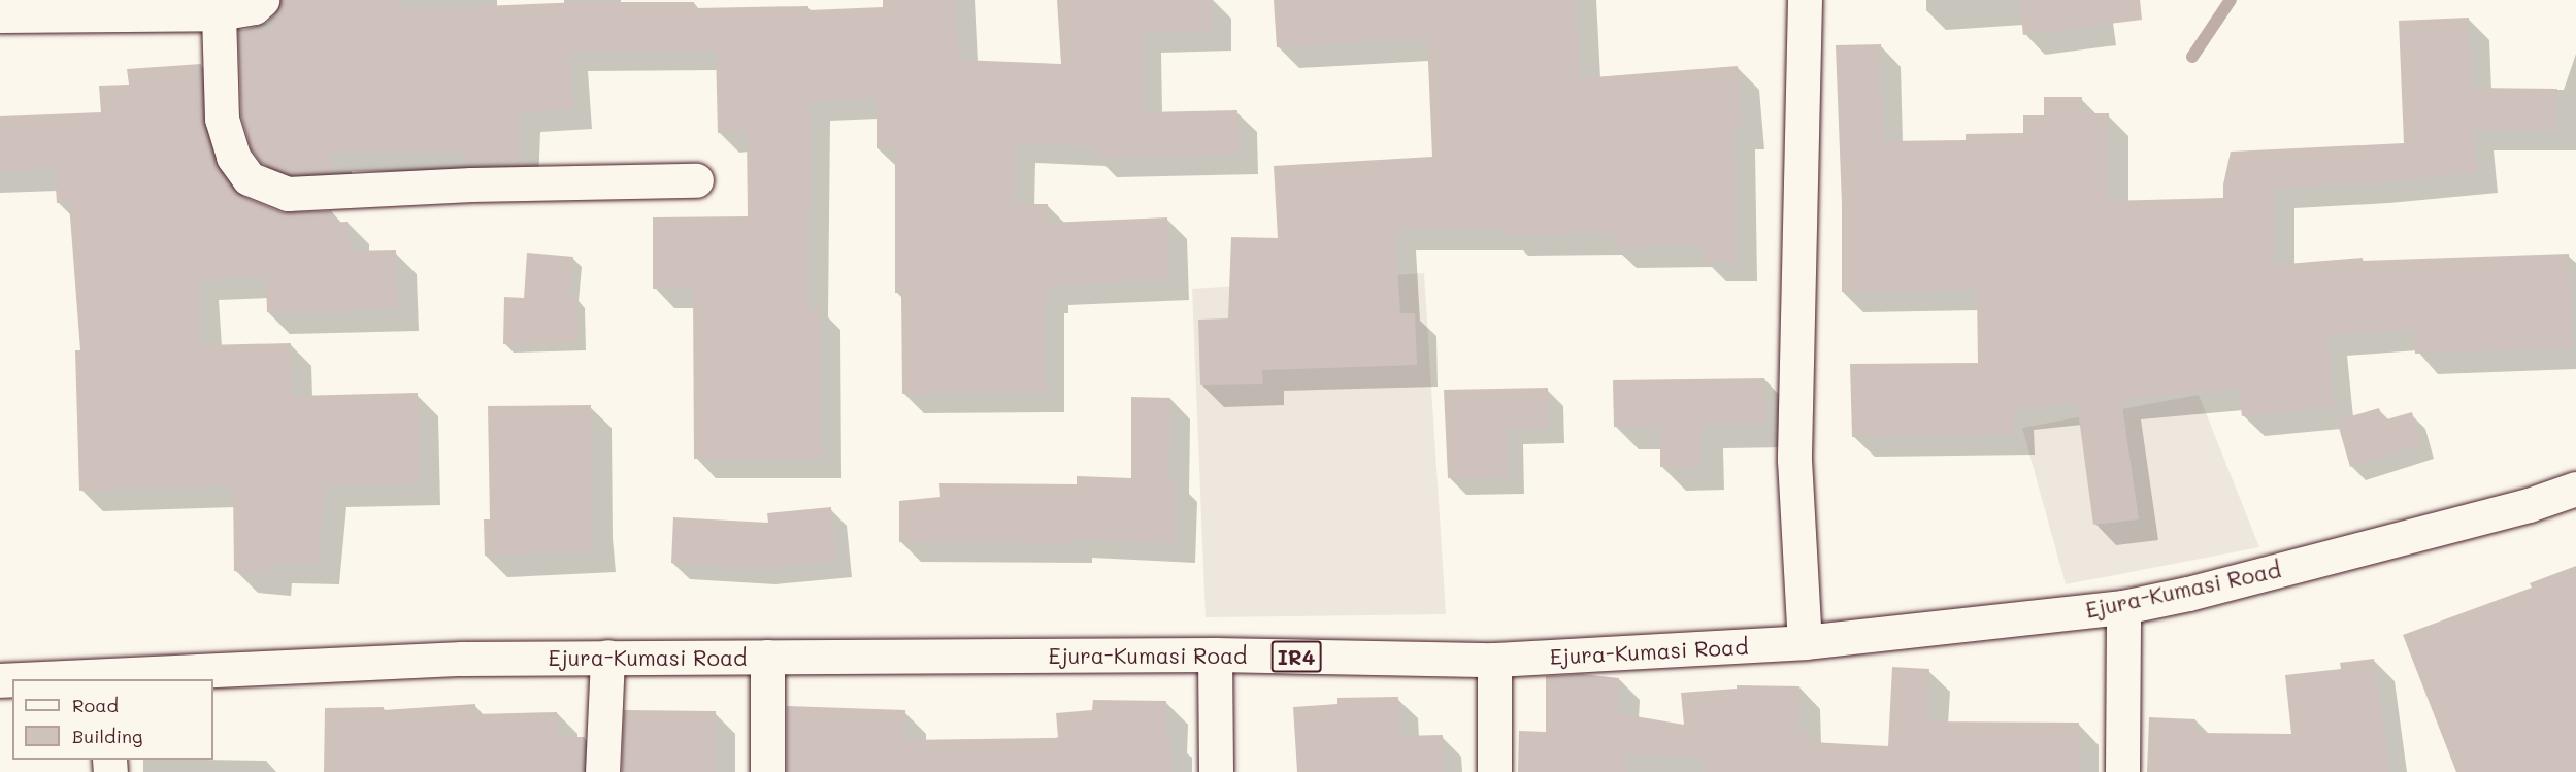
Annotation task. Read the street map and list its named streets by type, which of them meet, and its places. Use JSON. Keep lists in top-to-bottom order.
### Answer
{
  "streets": {
    "main road": ["Ejura-Kumasi Road", "IR4"]
  },
  "legend": ["Road", "Building"]
}
